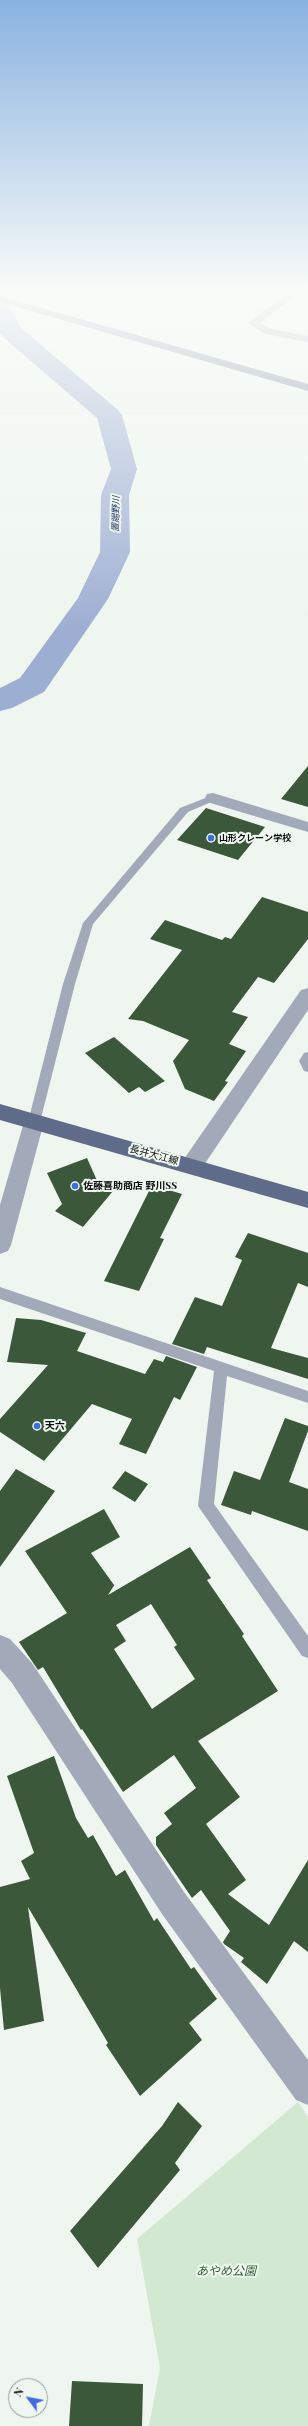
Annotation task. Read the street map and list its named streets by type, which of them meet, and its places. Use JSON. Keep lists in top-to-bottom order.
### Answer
{
  "streets": {
    "main road": ["長井大江線"]
  },
  "water": ["置賜野川"],
  "parks": ["あやめ公園"],
  "places": ["山形クレーン学校", "佐藤喜助商店 野川SS", "天六"],
  "north": "top left"
}
